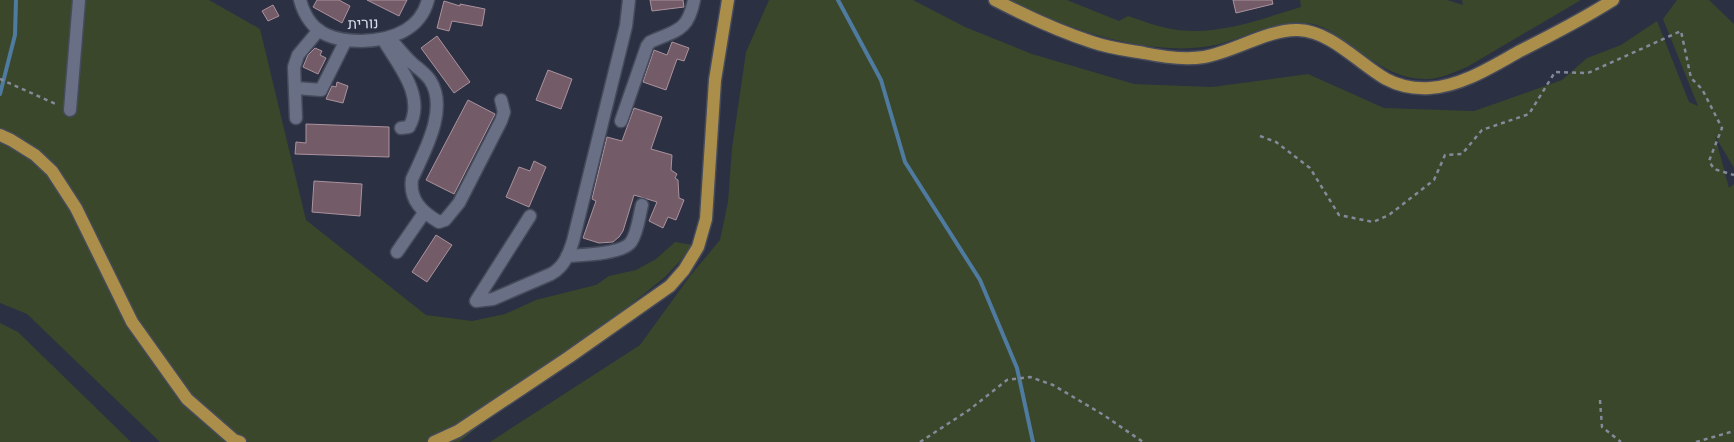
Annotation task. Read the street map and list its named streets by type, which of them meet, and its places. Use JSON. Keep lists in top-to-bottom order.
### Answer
{
  "streets": {
    "street": ["נורית"]
  }
}
